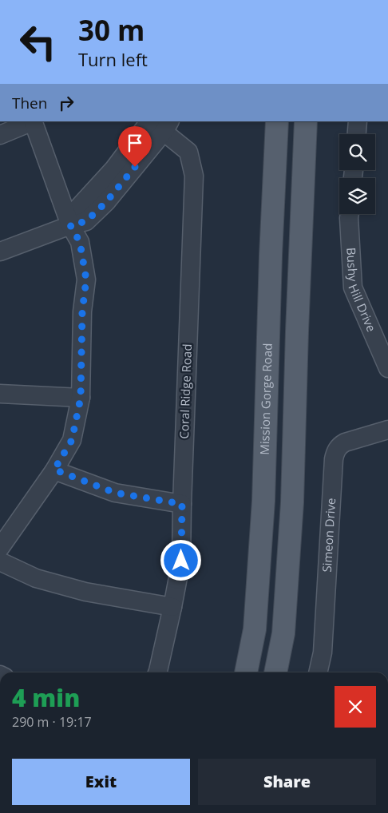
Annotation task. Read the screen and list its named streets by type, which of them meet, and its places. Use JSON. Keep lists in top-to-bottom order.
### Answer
{
  "streets": {
    "main road": ["Mission Gorge Road"],
    "street": ["Bushy Hill Drive", "Coral Ridge Road", "Simeon Drive"]
  },
  "page": {
    "turn": ["30 m", "Turn left"],
    "then": "Then",
    "heading": ["4 min", "290 m · 19:17"],
    "buttons": ["Exit", "Share"]
  }
}
